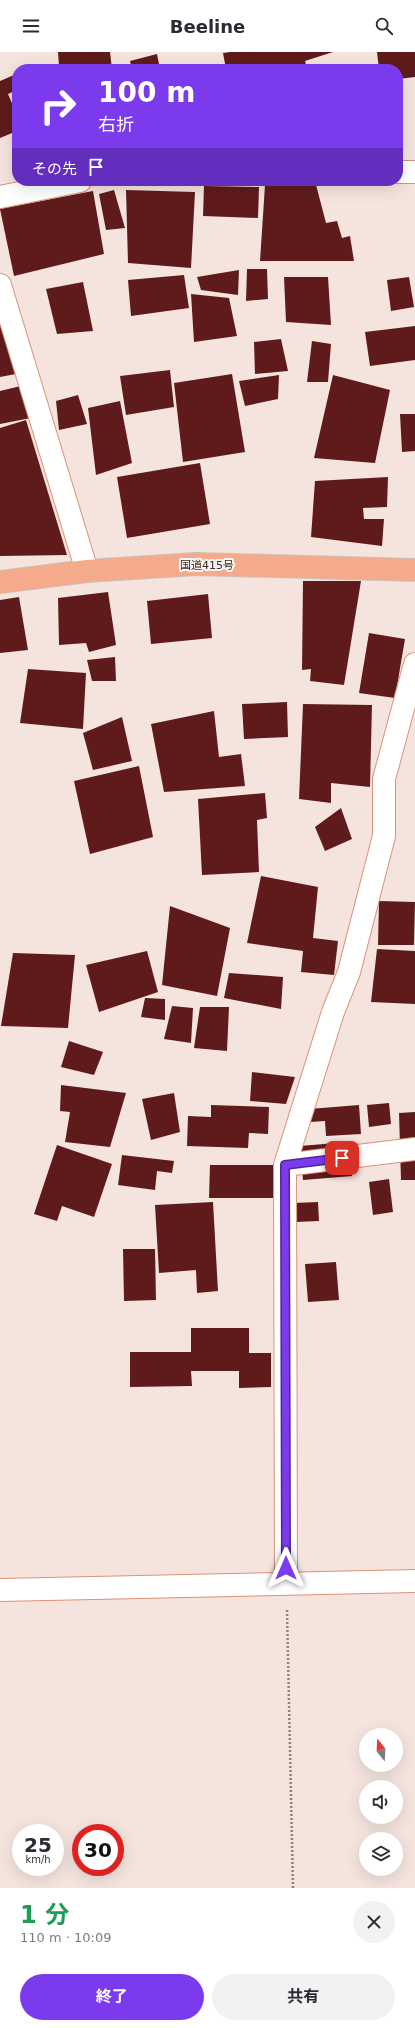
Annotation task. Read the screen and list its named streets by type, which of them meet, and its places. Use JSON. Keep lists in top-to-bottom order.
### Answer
{
  "streets": {
    "highway": ["国道415号"]
  },
  "north": "top",
  "page": {
    "header": "Beeline",
    "turn": ["100 m", "右折"],
    "then": "その先",
    "speed": "25 km/h",
    "limit": "30",
    "heading": ["1 分", "110 m · 10:09"],
    "buttons": ["終了", "共有"]
  }
}
